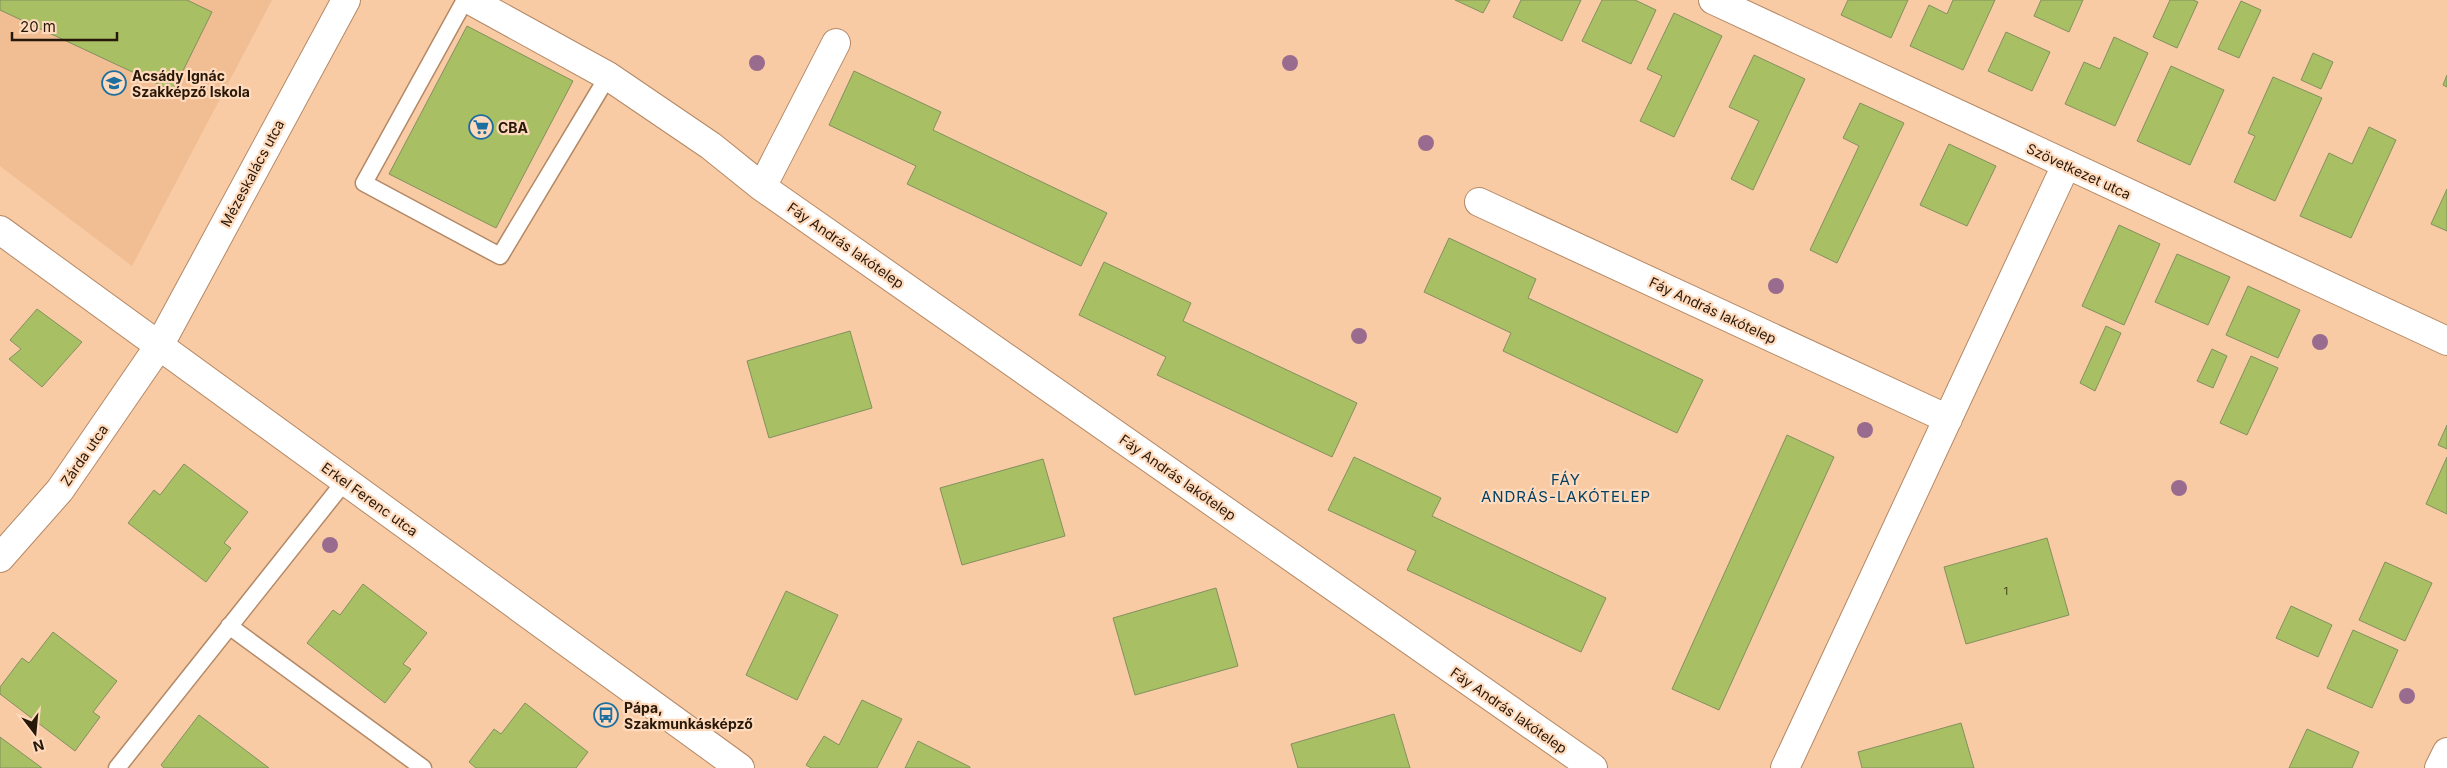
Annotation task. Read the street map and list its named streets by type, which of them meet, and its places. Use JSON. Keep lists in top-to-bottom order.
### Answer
{
  "streets": {
    "street": [
      "Szövetkezet utca",
      "Mézeskalács utca",
      "Fáy András lakótelep",
      "Zárda utca",
      "Erkel Ferenc utca"
    ]
  },
  "crossings": [
    ["Mézeskalács utca", "Zárda utca"],
    ["Mézeskalács utca", "Erkel Ferenc utca"],
    ["Zárda utca", "Erkel Ferenc utca"]
  ],
  "districts": ["FÁY ANDRÁS-LAKÓTELEP"],
  "places": {
    "school or university": ["Acsády Ignác Szakképző Iskola"],
    "supermarket": ["CBA"],
    "bus stop": ["Pápa, Szakmunkásképző"]
  },
  "house_numbers": ["1"],
  "scale_bar": "20 m",
  "north": "bottom"
}
